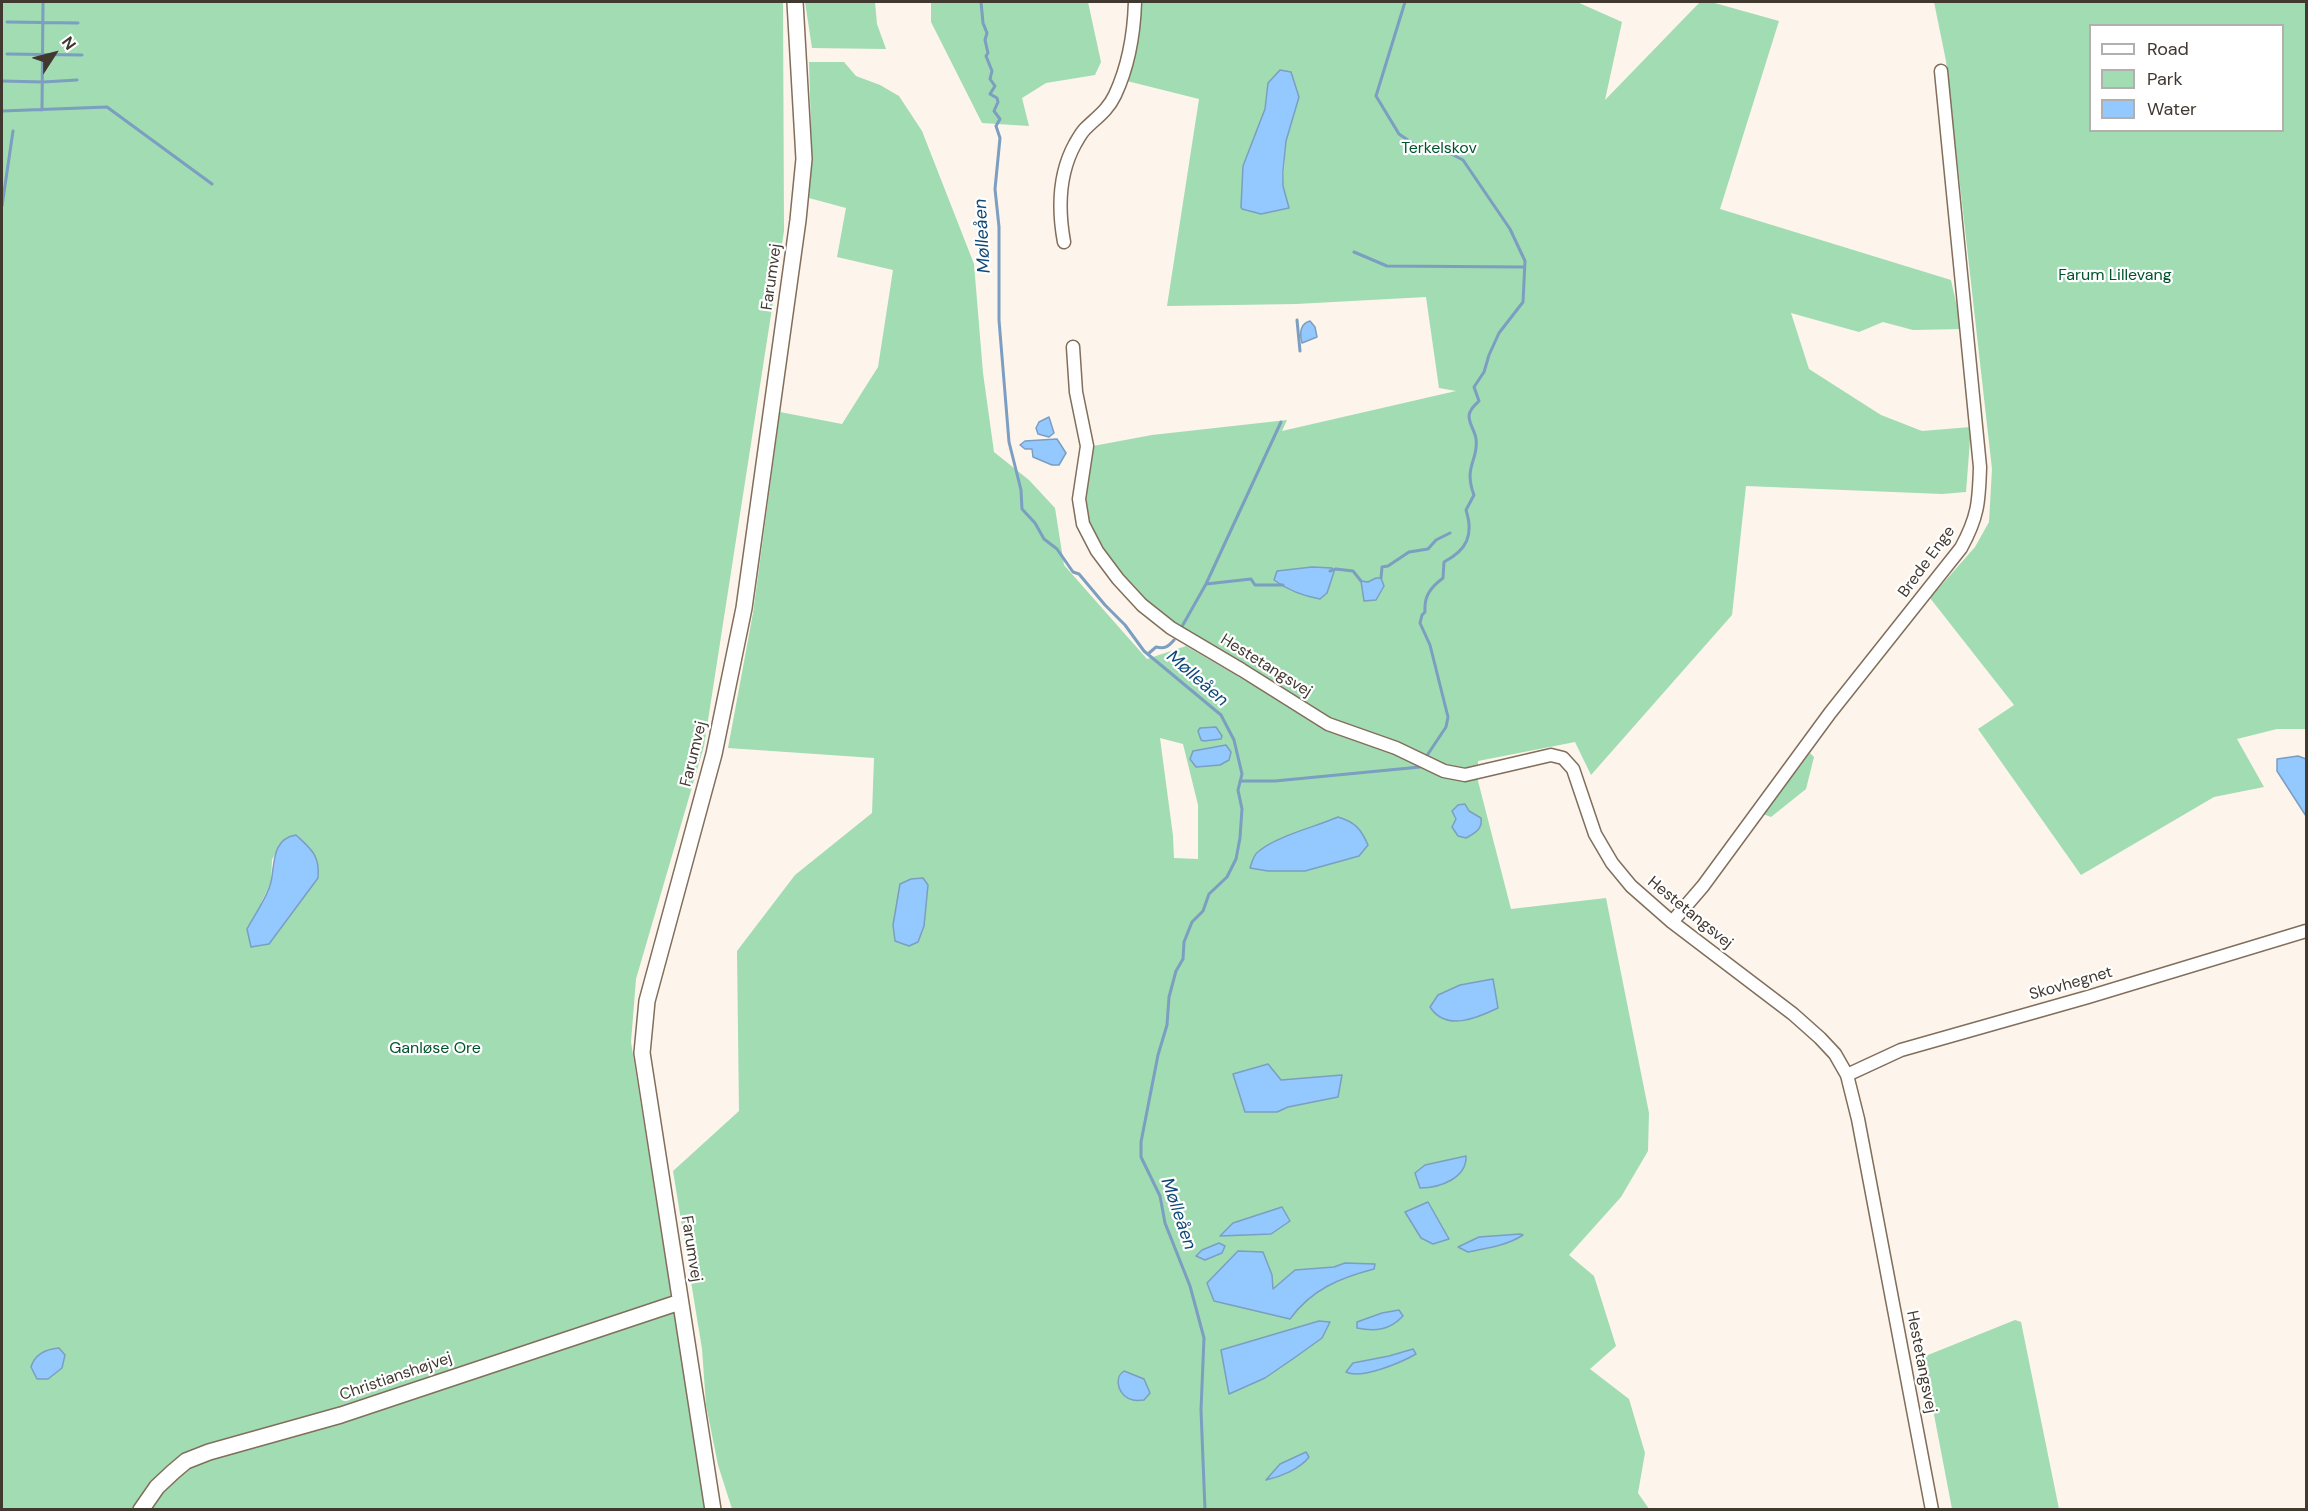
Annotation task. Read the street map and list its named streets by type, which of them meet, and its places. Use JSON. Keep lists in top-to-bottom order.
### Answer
{
  "streets": {
    "street": [
      "Farumvej",
      "Brede Enge",
      "Hestetangsvej",
      "Skovhegnet",
      "Christianshøjvej"
    ]
  },
  "crossings": [
    ["Farumvej", "Christianshøjvej"],
    ["Brede Enge", "Hestetangsvej"],
    ["Hestetangsvej", "Skovhegnet"]
  ],
  "water": ["Mølleåen"],
  "parks": ["Terkelskov", "Farum Lillevang", "Ganløse Ore"],
  "legend": ["Road", "Park", "Water"],
  "north": "top right"
}
